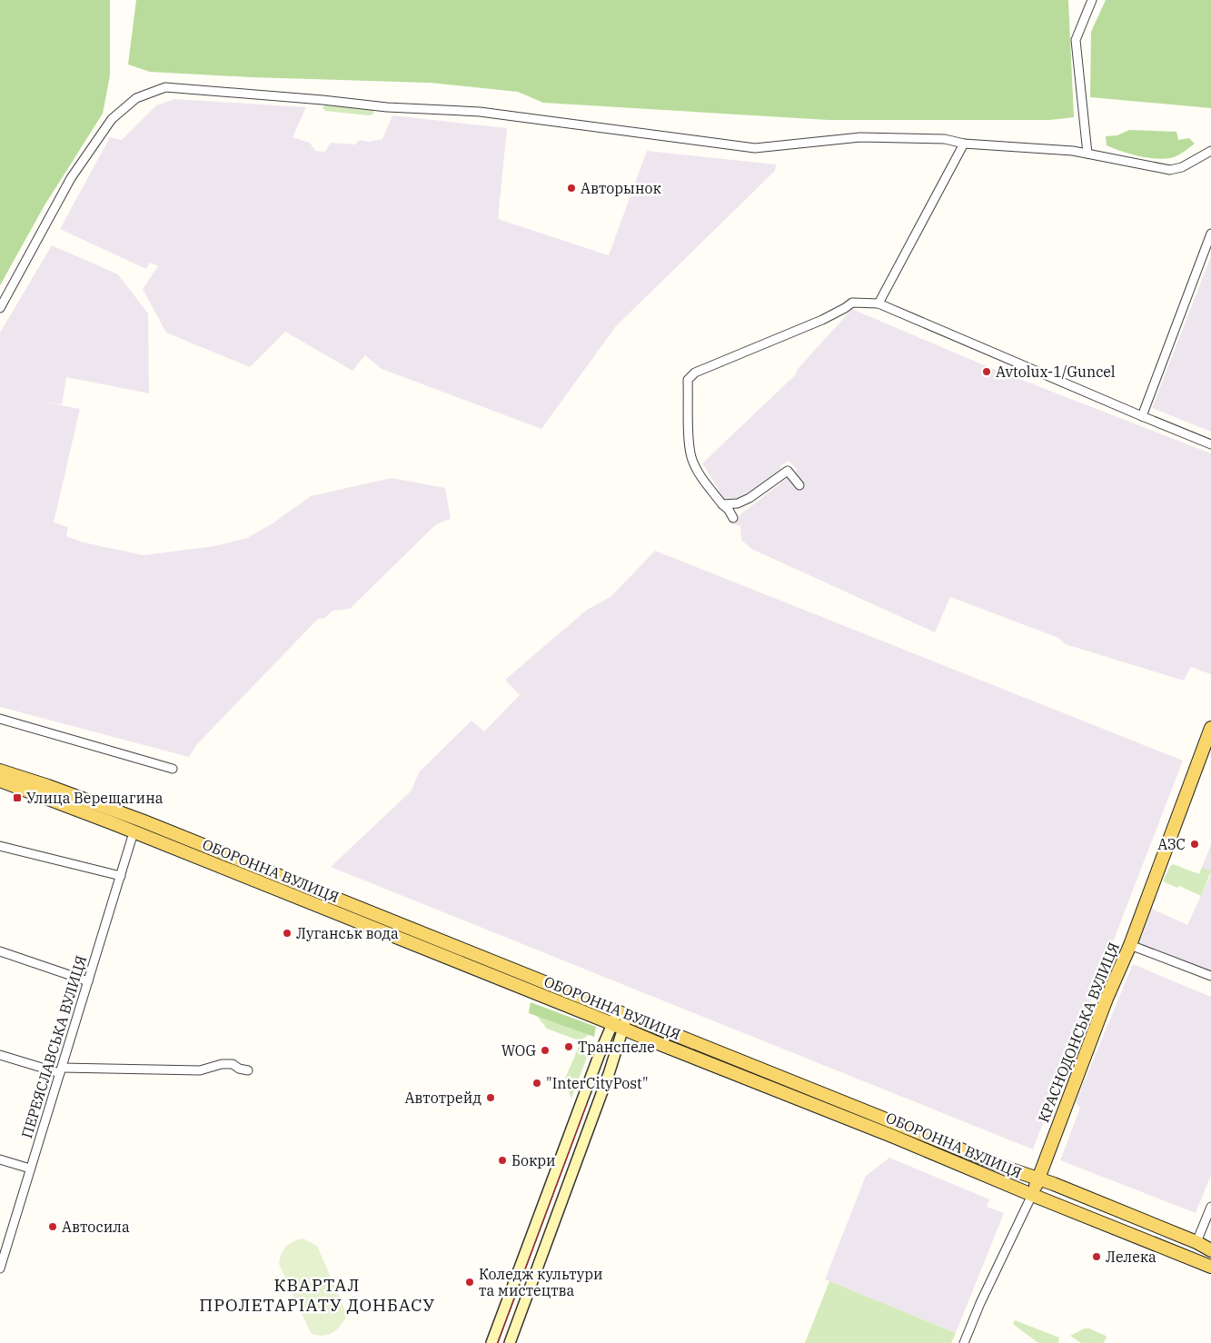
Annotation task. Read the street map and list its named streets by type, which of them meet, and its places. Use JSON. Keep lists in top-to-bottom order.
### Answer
{
  "streets": {
    "main road": ["ОБОРОННА ВУЛИЦЯ", "КРАСНОДОНСЬКА ВУЛИЦЯ"],
    "street": ["ПЕРЕЯСЛАВСЬКА ВУЛИЦЯ"]
  },
  "crossings": [
    ["ОБОРОННА ВУЛИЦЯ", "КРАСНОДОНСЬКА ВУЛИЦЯ"],
    ["ОБОРОННА ВУЛИЦЯ", "ПЕРЕЯСЛАВСЬКА ВУЛИЦЯ"]
  ],
  "districts": ["КВАРТАЛ ПРОЛЕТАРІАТУ ДОНБАСУ"],
  "places": {
    "other": [
      "Авторынок",
      "Avtolux-1/Guncel",
      "АЗС",
      "Луганськ вода",
      "Транспеле",
      "WOG",
      "\"InterCityPost\"",
      "Автотрейд",
      "Бокри",
      "Автосила",
      "Лелека",
      "Коледж культури та мистецтва"
    ],
    "transit": ["Улица Верещагина"]
  }
}
